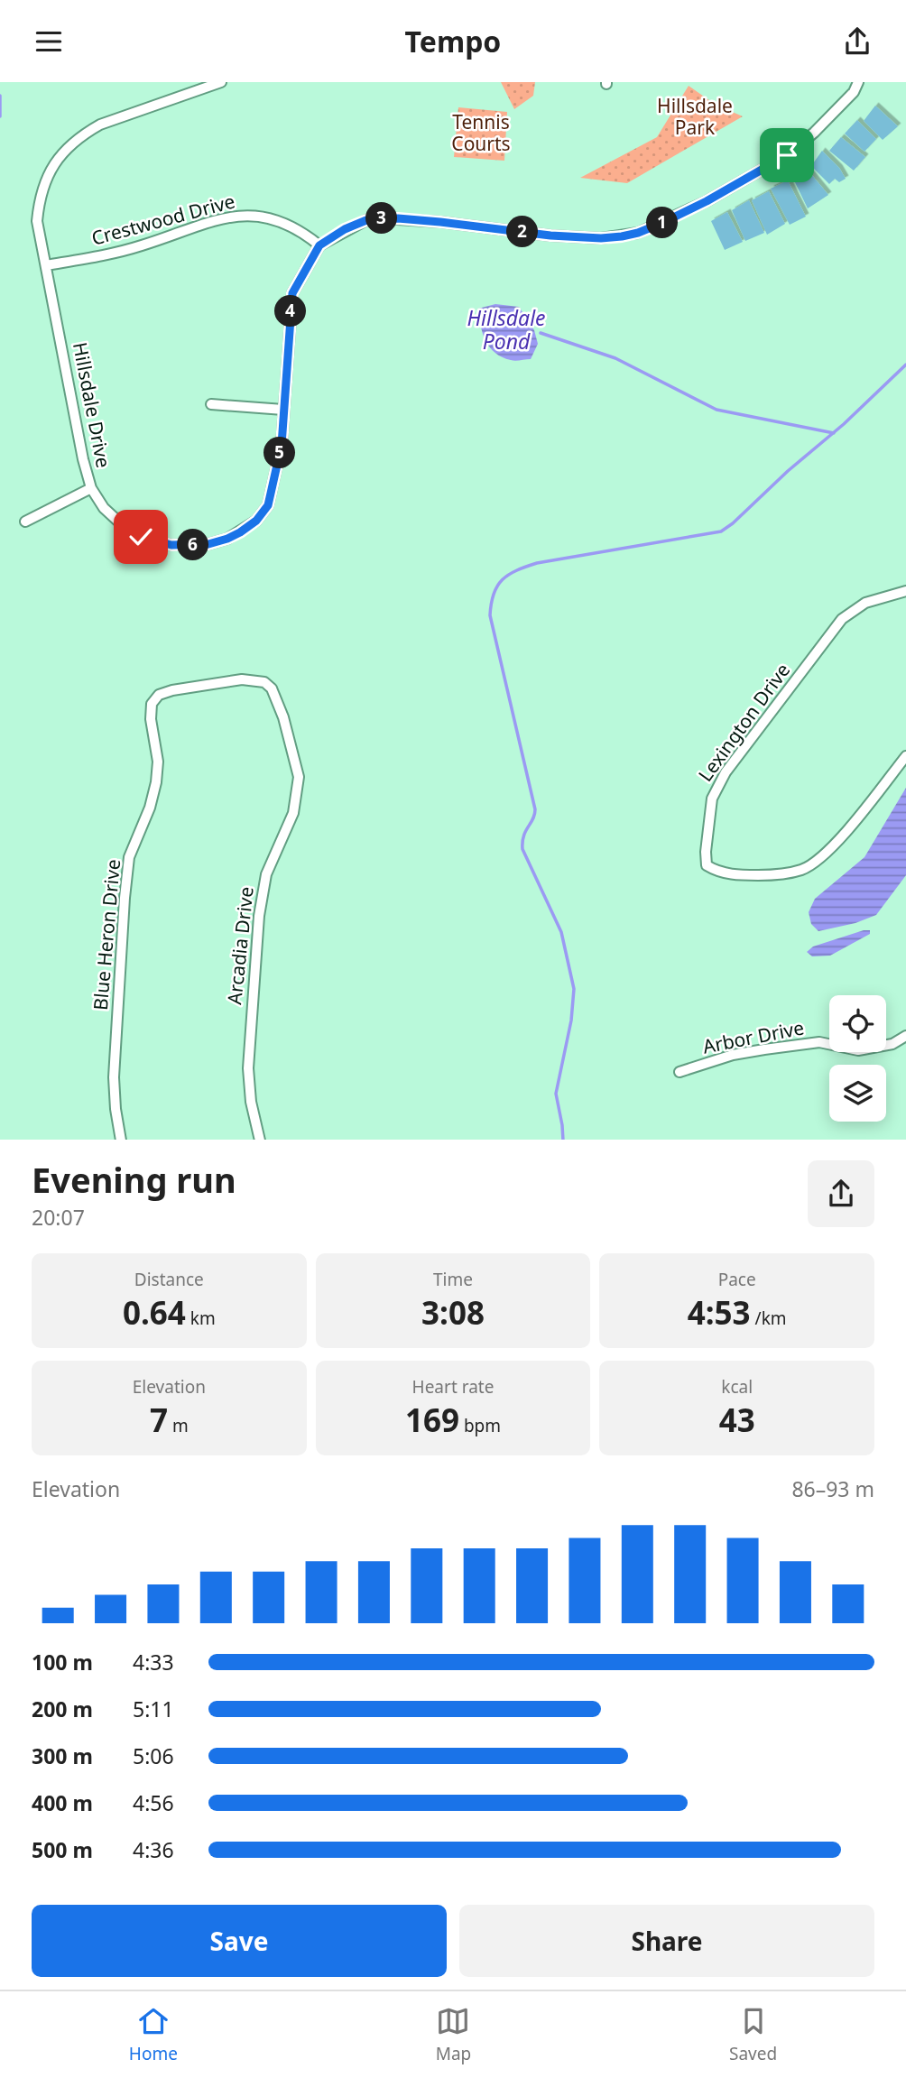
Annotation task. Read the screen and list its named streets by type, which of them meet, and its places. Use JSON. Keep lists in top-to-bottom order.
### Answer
{
  "streets": {
    "street": [
      "Crestwood Drive",
      "Hillsdale Drive",
      "Lexington Drive",
      "Blue Heron Drive",
      "Arcadia Drive",
      "Arbor Drive"
    ]
  },
  "crossings": [
    ["Crestwood Drive", "Hillsdale Drive"],
    ["Blue Heron Drive", "Arcadia Drive"]
  ],
  "water": ["Hillsdale Pond"],
  "parks": ["Hillsdale Park", "Tennis Courts"],
  "page": {
    "header": "Tempo",
    "pins": [
      "3",
      "1",
      "2",
      "4",
      "5",
      "6"
    ],
    "heading": ["Evening run", "20:07"],
    "stats": [
      ["Distance", "0.64 km"],
      ["Time", "3:08"],
      ["Pace", "4:53 /km"],
      ["Elevation", "7 m"],
      ["Heart rate", "169 bpm"],
      ["kcal", "43"]
    ],
    "chart": ["Elevation", "86–93 m"],
    "list": [
      {
        "name": "100 m",
        "note": "4:33"
      },
      {
        "name": "200 m",
        "note": "5:11"
      },
      {
        "name": "300 m",
        "note": "5:06"
      },
      {
        "name": "400 m",
        "note": "4:56"
      },
      {
        "name": "500 m",
        "note": "4:36"
      }
    ],
    "buttons": ["Save", "Share"],
    "tabs": ["Home", "Map", "Saved"]
  }
}
